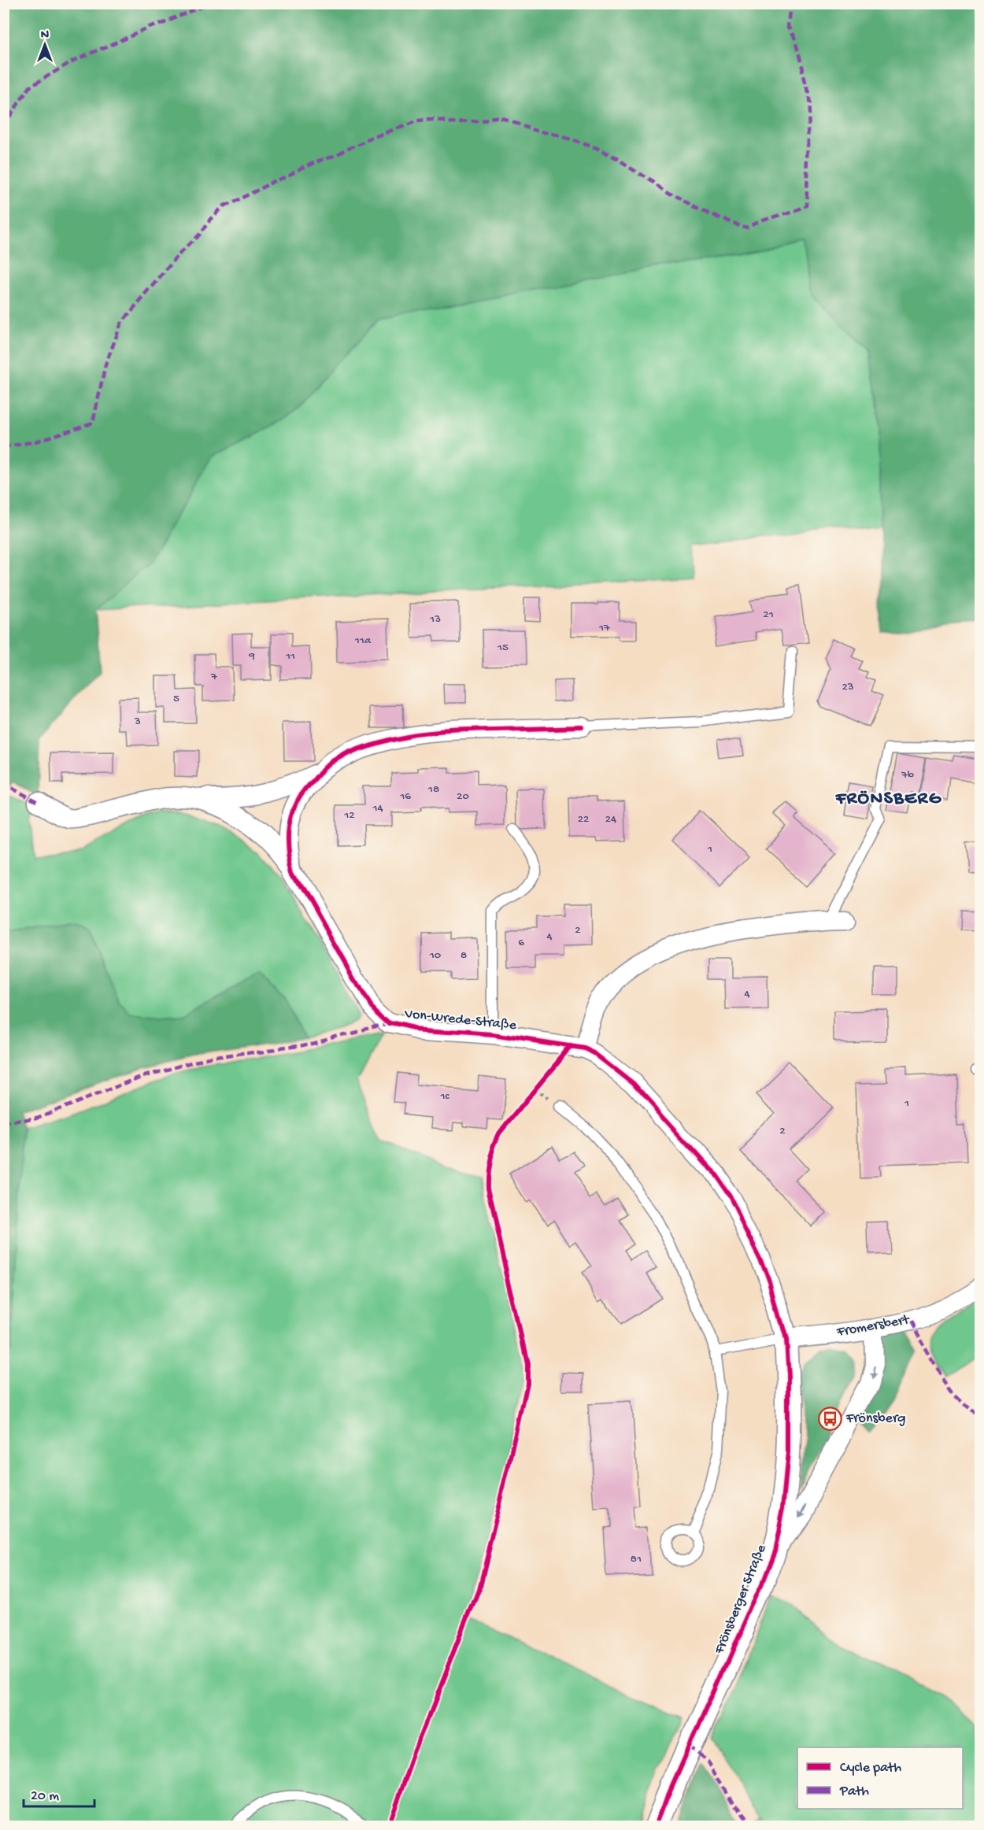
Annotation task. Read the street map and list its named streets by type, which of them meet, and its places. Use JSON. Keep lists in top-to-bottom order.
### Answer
{
  "streets": {
    "street": ["Von-Wrede-Straße", "Fromersbert", "Frönsberger Straße"]
  },
  "crossings": [
    ["Von-Wrede-Straße", "Fromersbert"],
    ["Von-Wrede-Straße", "Frönsberger Straße"],
    ["Fromersbert", "Frönsberger Straße"]
  ],
  "districts": ["FRÖNSBERG"],
  "places": {
    "bus stop": ["Frönsberg"]
  },
  "house_numbers": [
    "21",
    "13",
    "17",
    "11a",
    "15",
    "9",
    "11",
    "7",
    "23",
    "5",
    "3",
    "7b",
    "18",
    "16",
    "20",
    "14",
    "12",
    "22",
    "24",
    "1",
    "2",
    "4",
    "6",
    "10",
    "8",
    "4",
    "1c",
    "1",
    "2",
    "81"
  ],
  "legend": ["Cycle path", "Path"],
  "scale_bar": "20 m",
  "north": "top"
}
